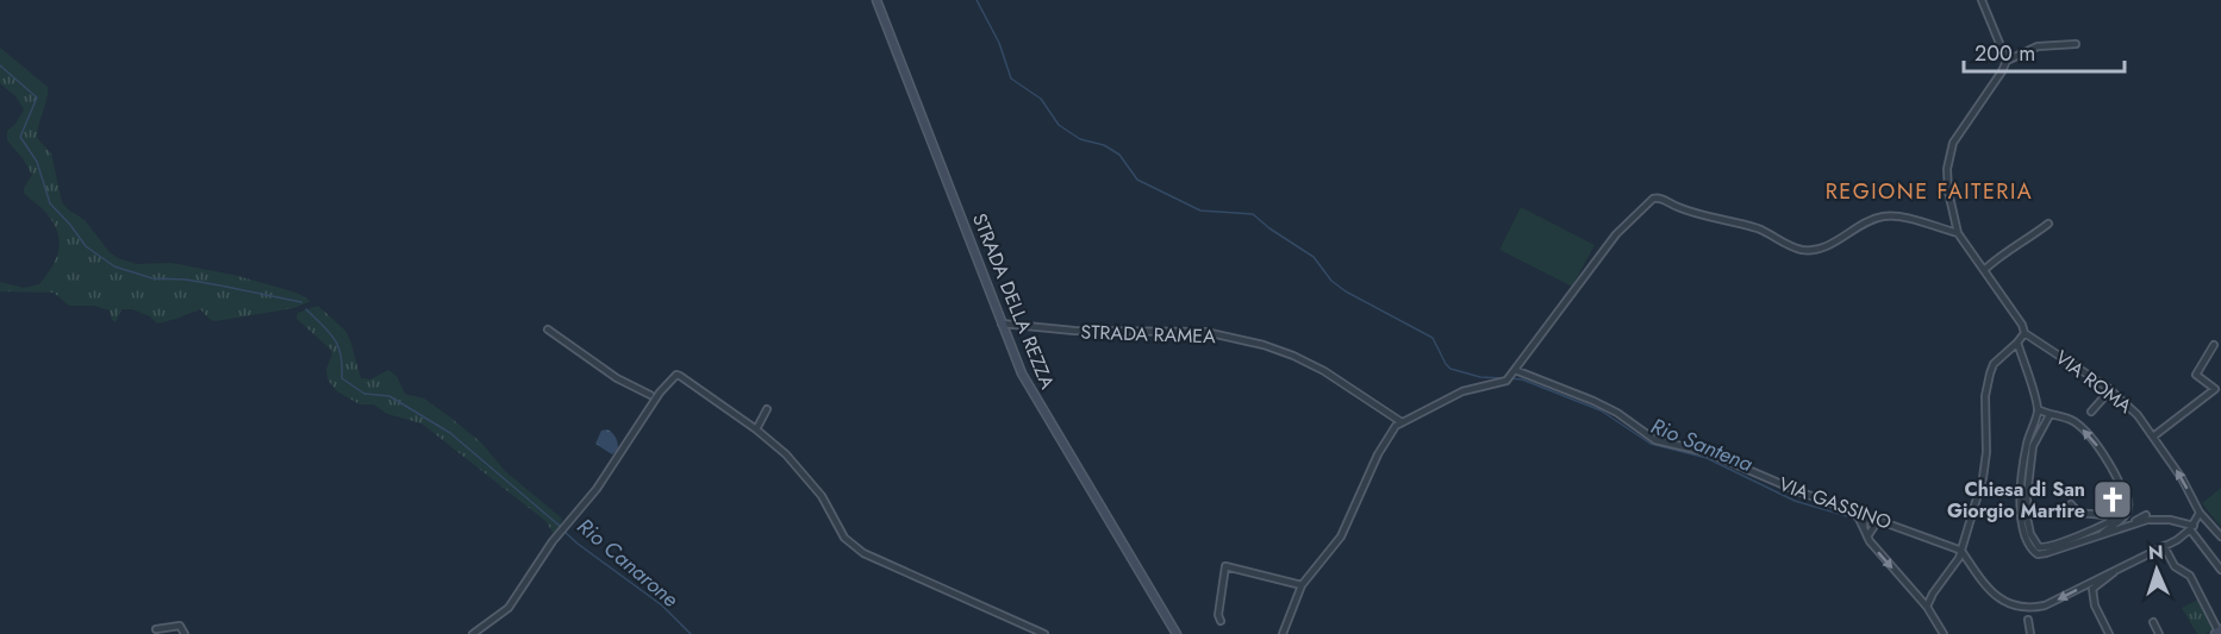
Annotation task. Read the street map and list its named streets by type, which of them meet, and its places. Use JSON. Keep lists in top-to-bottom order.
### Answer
{
  "streets": {
    "main road": ["STRADA DELLA REZZA"],
    "street": ["STRADA RAMEA", "VIA ROMA", "VIA GASSINO"]
  },
  "crossings": [
    ["STRADA DELLA REZZA", "STRADA RAMEA"]
  ],
  "districts": ["REGIONE FAITERIA"],
  "water": ["Rio Santena", "Rio Canarone"],
  "places": {
    "church": ["Chiesa di San Giorgio Martire"]
  },
  "scale_bar": "200 m",
  "north": "top"
}
